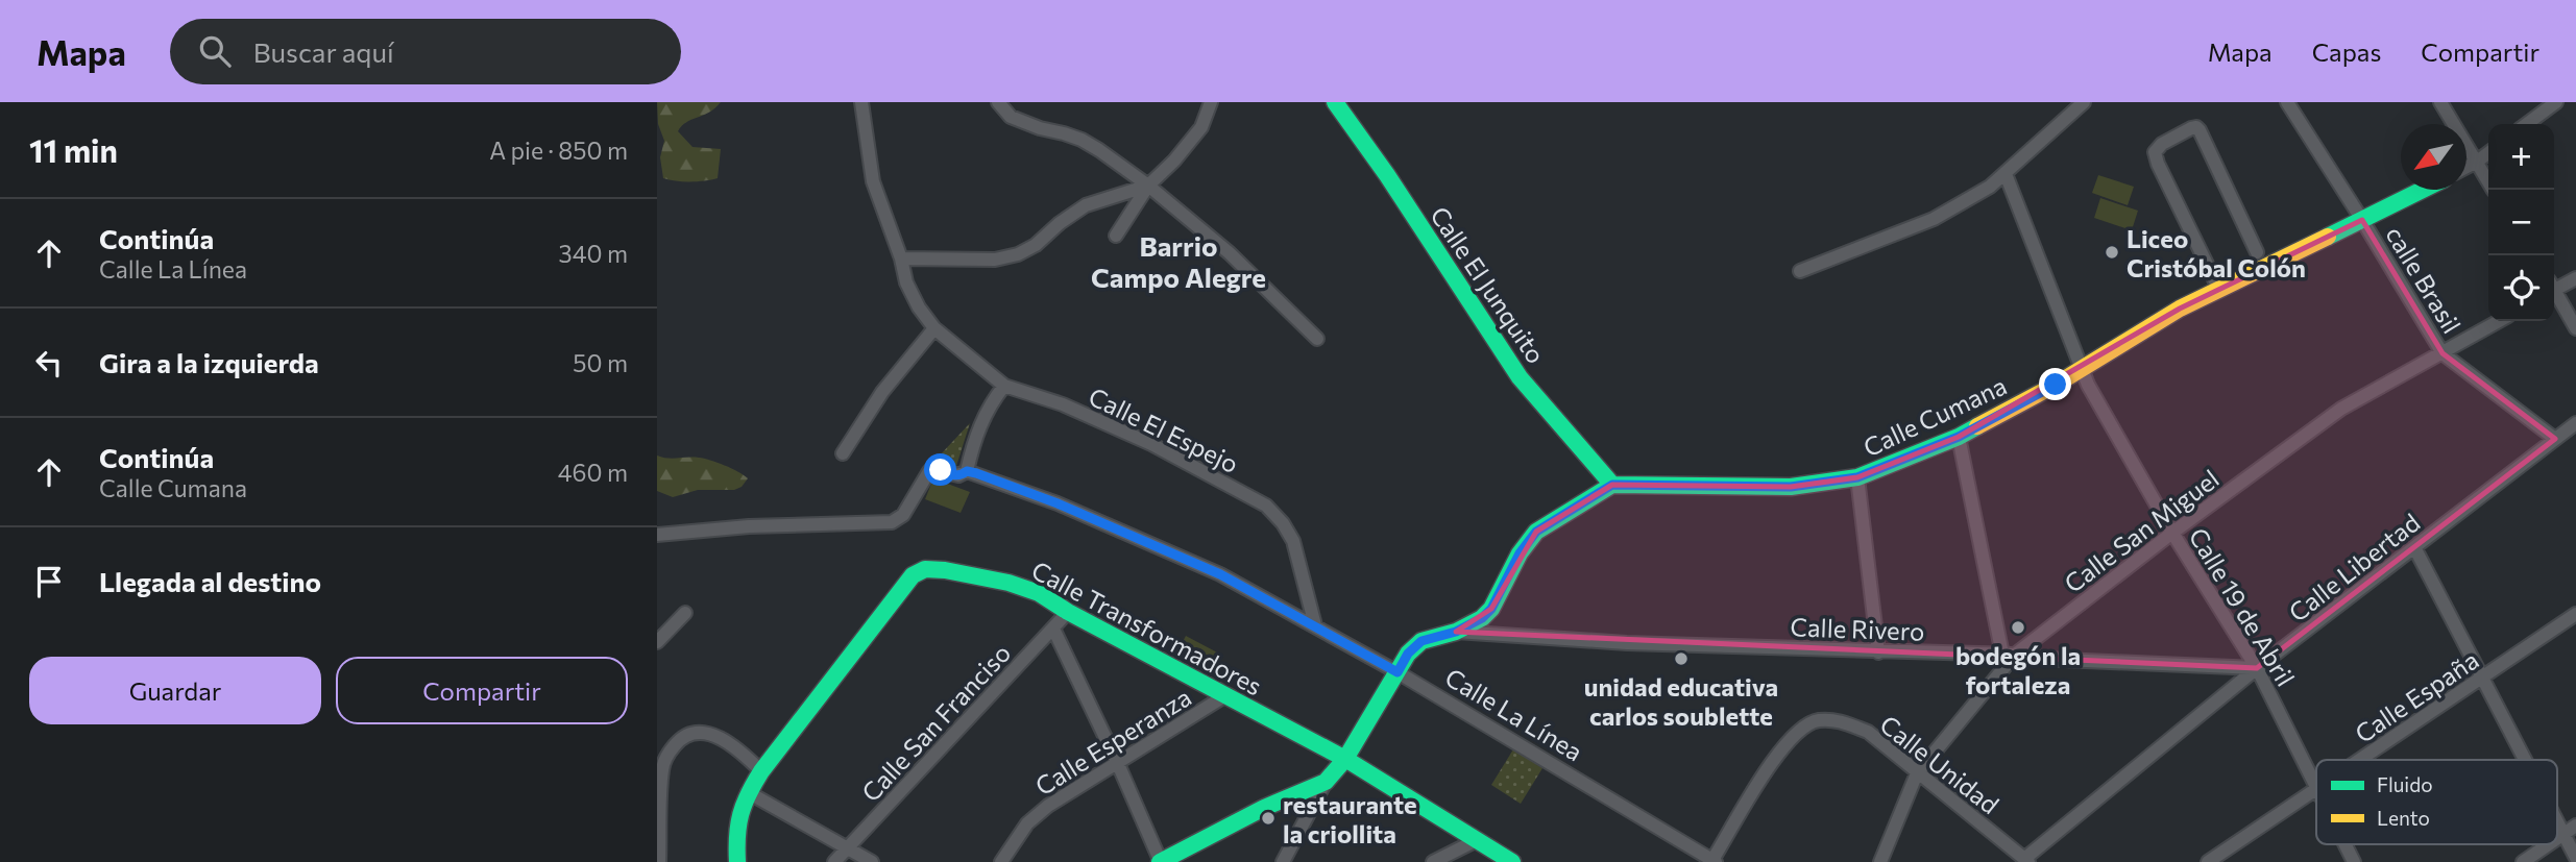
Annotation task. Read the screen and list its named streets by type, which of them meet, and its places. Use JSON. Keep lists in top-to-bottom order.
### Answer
{
  "streets": {
    "street": [
      "calle Brasil",
      "Calle El Junquito",
      "Calle Cumana",
      "Calle El Espejo",
      "Calle San Miguel",
      "Calle Libertad",
      "Calle 19 de Abril",
      "Calle Transformadores",
      "Calle Rivero",
      "Calle España",
      "Calle La Línea",
      "Calle San Franciso",
      "Calle Esperanza",
      "Calle Unidad"
    ]
  },
  "crossings": [
    ["calle Brasil", "Calle Cumana"],
    ["calle Brasil", "Calle San Miguel"],
    ["calle Brasil", "Calle Libertad"],
    ["Calle El Junquito", "Calle Cumana"],
    ["Calle Cumana", "Calle 19 de Abril"],
    ["Calle El Espejo", "Calle La Línea"],
    ["Calle San Miguel", "Calle 19 de Abril"],
    ["Calle San Miguel", "Calle Rivero"],
    ["Calle San Miguel", "Calle Unidad"],
    ["Calle Libertad", "Calle 19 de Abril"],
    ["Calle Libertad", "Calle Rivero"],
    ["Calle Libertad", "Calle Unidad"],
    ["Calle 19 de Abril", "Calle Rivero"],
    ["Calle 19 de Abril", "Calle España"],
    ["Calle Transformadores", "Calle San Franciso"],
    ["Calle Transformadores", "Calle Esperanza"],
    ["Calle La Línea", "Calle Unidad"]
  ],
  "districts": ["Barrio Campo Alegre"],
  "places": [
    "Liceo Cristóbal Colón",
    "bodegón la fortaleza",
    "unidad educativa carlos soublette",
    "restaurante la criollita"
  ],
  "legend": ["Fluido", "Lento"],
  "north": "bottom left",
  "page": {
    "header": "Mapa",
    "search": "Buscar aquí",
    "nav": ["Mapa", "Capas", "Compartir"],
    "heading": ["11 min", "A pie · 850 m"],
    "map_buttons": ["+", "−"],
    "list": [
      ["Continúa", "Calle La Línea", "340 m"],
      ["Gira a la izquierda", "50 m"],
      ["Continúa", "Calle Cumana", "460 m"],
      "Llegada al destino"
    ],
    "buttons": ["Guardar", "Compartir"]
  }
}
